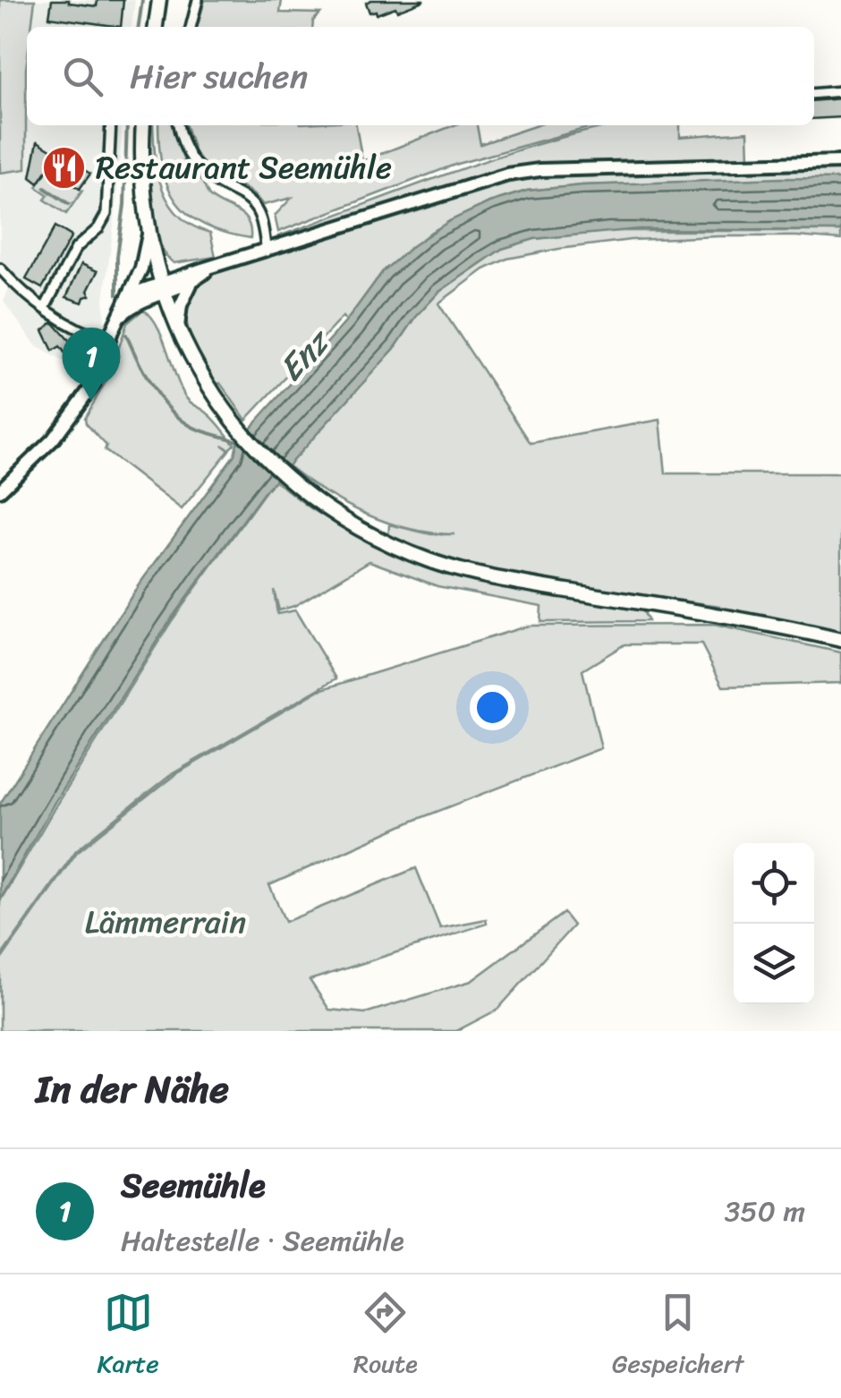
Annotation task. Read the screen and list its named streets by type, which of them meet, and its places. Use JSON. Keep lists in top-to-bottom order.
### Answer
{
  "water": ["Enz"],
  "parks": ["Lämmerrain"],
  "places": {
    "restaurant": ["Restaurant Seemühle"]
  },
  "page": {
    "search": "Hier suchen",
    "pins": "1",
    "heading": "In der Nähe",
    "list": [
      {
        "mark": "1",
        "name": "Seemühle",
        "note": "Haltestelle · Seemühle",
        "value": "350 m"
      }
    ],
    "nav": ["Karte", "Route", "Gespeichert"]
  }
}
